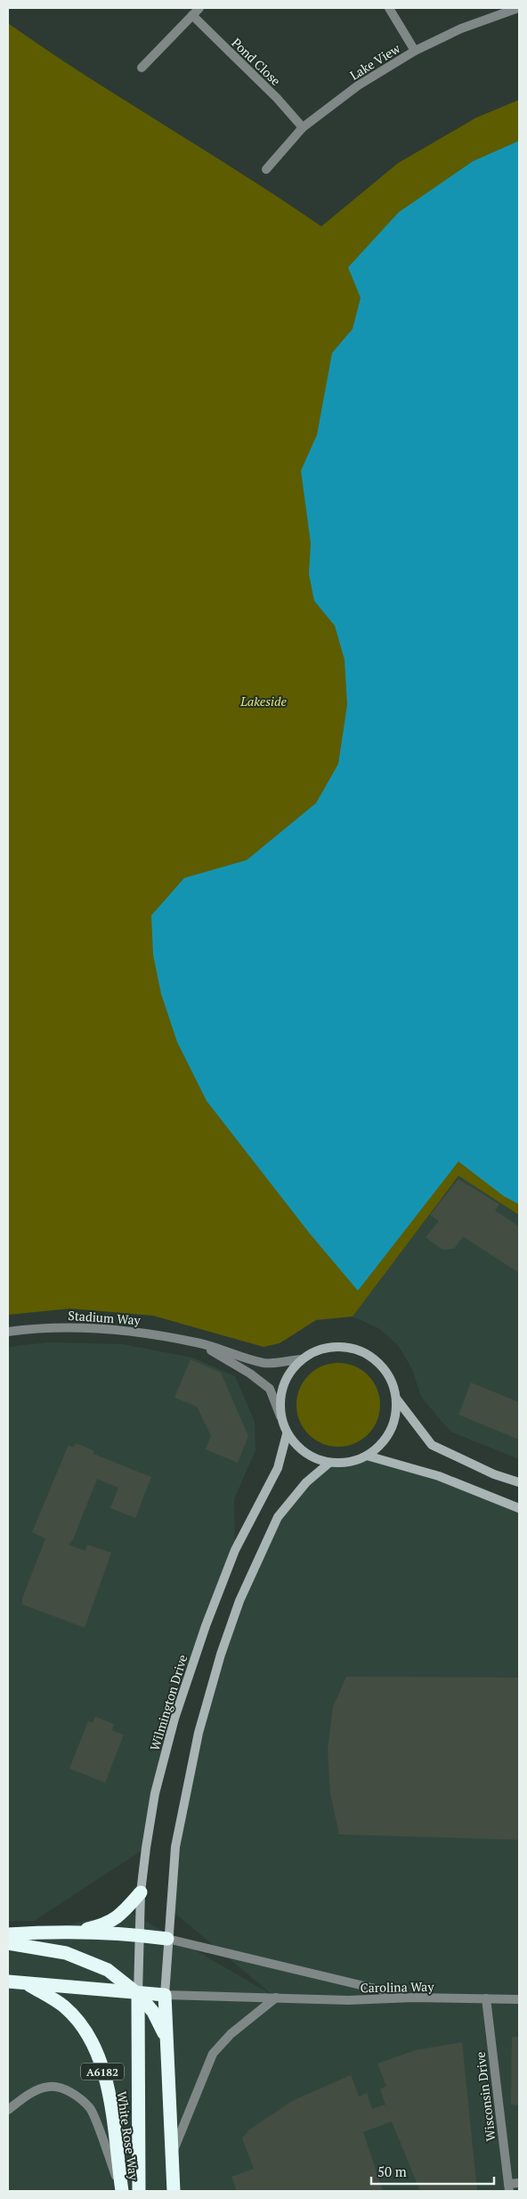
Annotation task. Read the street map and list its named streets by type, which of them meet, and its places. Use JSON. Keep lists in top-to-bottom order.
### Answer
{
  "streets": {
    "highway": ["A6182", "White Rose Way"],
    "street": [
      "Pond Close",
      "Lake View",
      "Stadium Way",
      "Wilmington Drive",
      "Carolina Way",
      "Wisconsin Drive"
    ]
  },
  "crossings": [
    ["Pond Close", "Lake View"],
    ["Stadium Way", "Wilmington Drive"],
    ["Wilmington Drive", "White Rose Way"],
    ["Carolina Way", "Wisconsin Drive"],
    ["Carolina Way", "White Rose Way"]
  ],
  "parks": ["Lakeside"],
  "scale_bar": "50 m"
}
